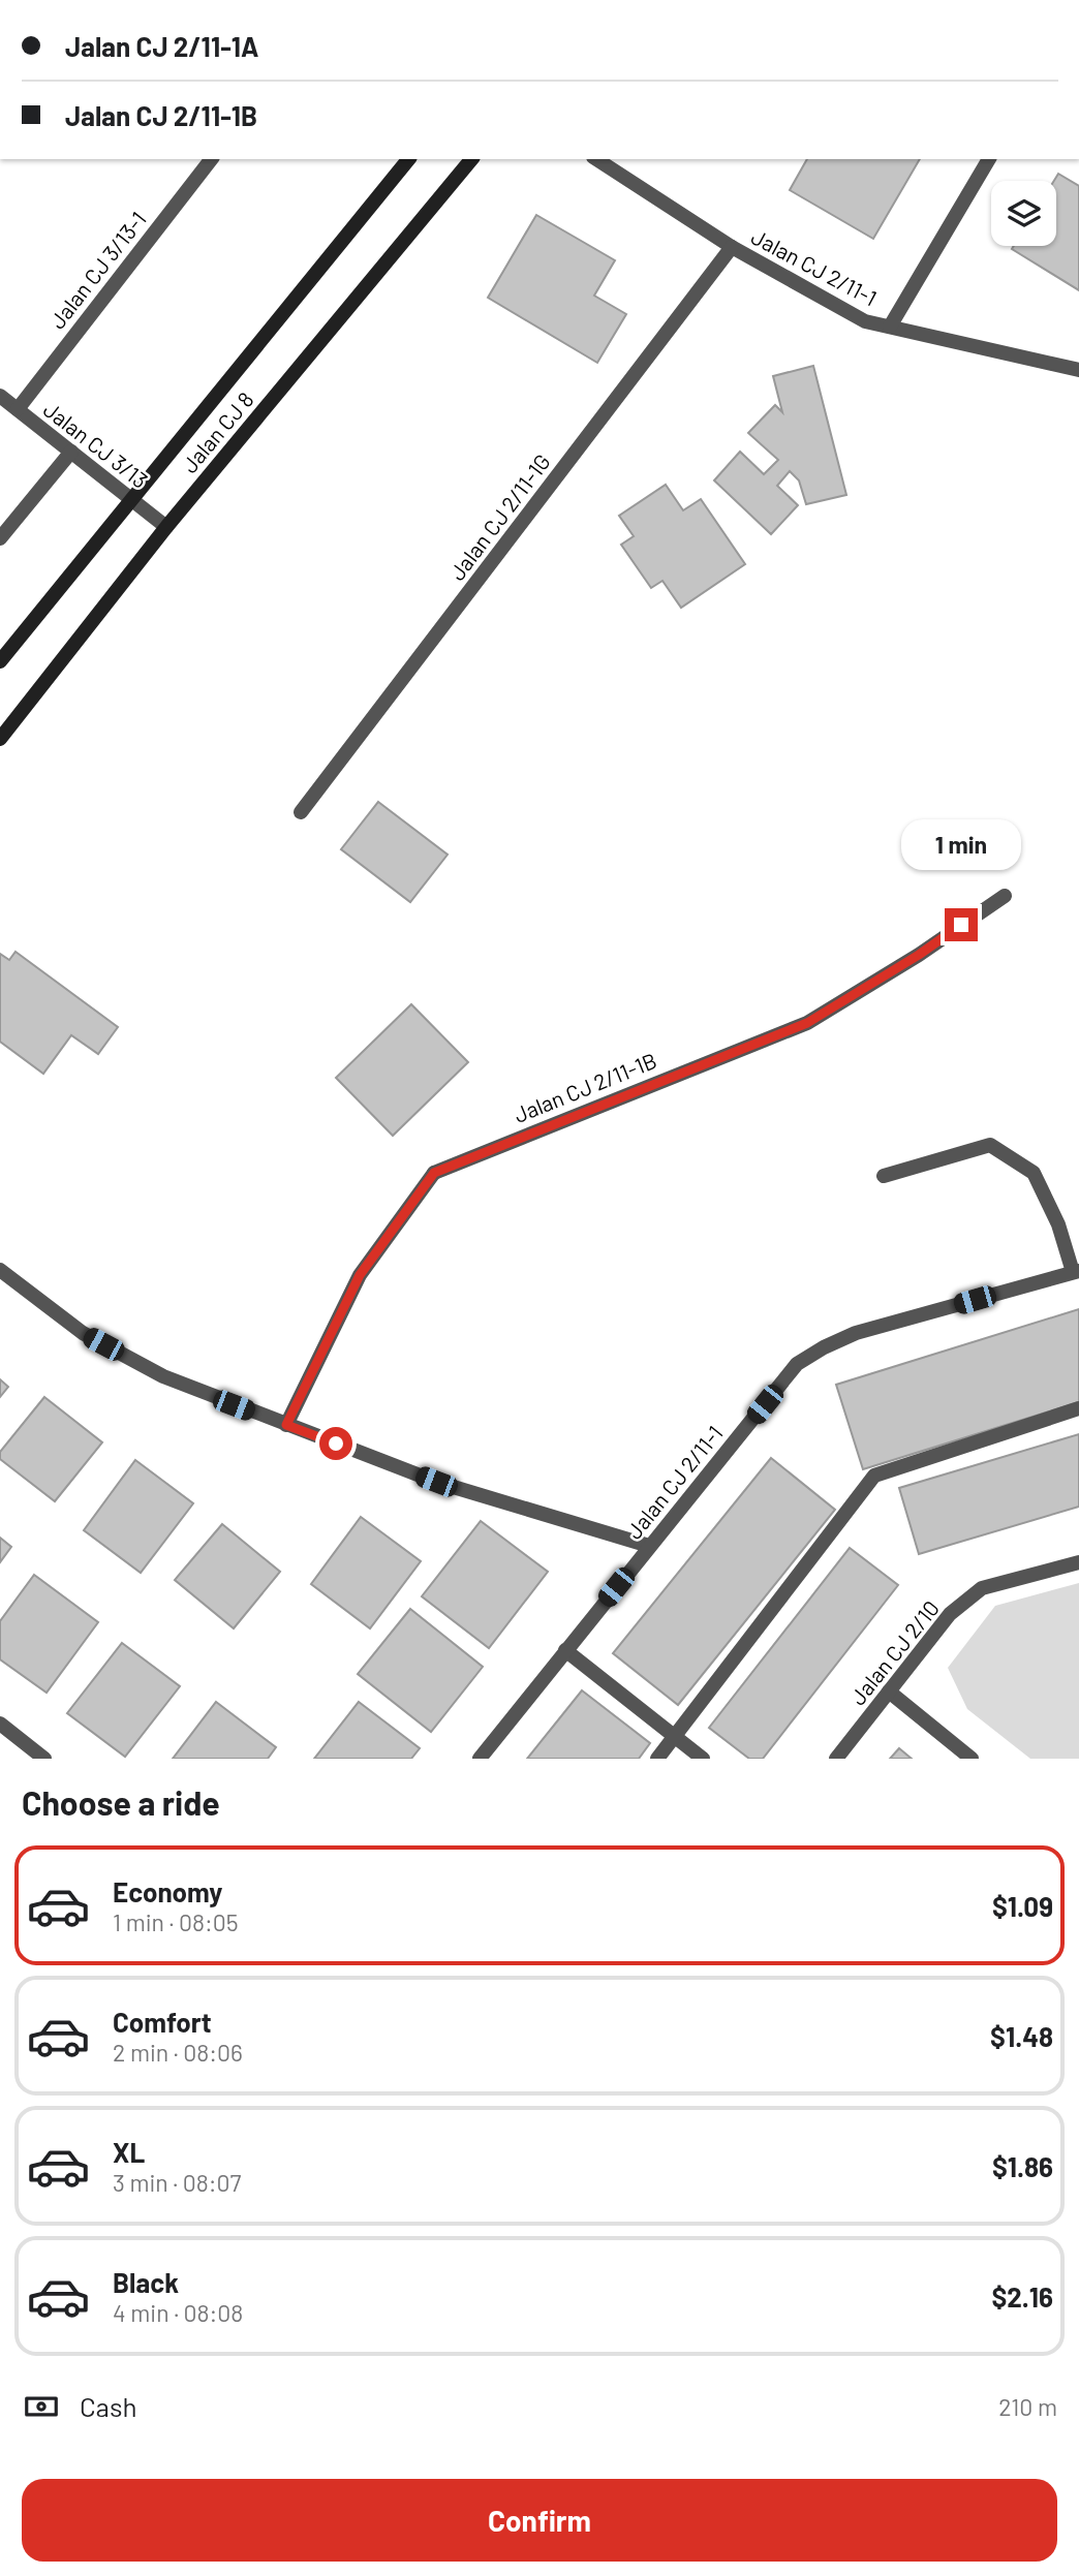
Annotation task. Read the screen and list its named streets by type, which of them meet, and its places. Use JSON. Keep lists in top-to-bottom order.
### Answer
{
  "streets": {
    "street": [
      "Jalan CJ 2/11-1",
      "Jalan CJ 3/13-1",
      "Jalan CJ 8",
      "Jalan CJ 3/13",
      "Jalan CJ 2/11-1G",
      "Jalan CJ 2/11-1B",
      "Jalan CJ 2/10"
    ]
  },
  "crossings": [
    ["Jalan CJ 2/11-1", "Jalan CJ 2/11-1G"],
    ["Jalan CJ 3/13-1", "Jalan CJ 3/13"],
    ["Jalan CJ 8", "Jalan CJ 3/13"]
  ],
  "page": {
    "banner": ["Jalan CJ 2/11-1A", "Jalan CJ 2/11-1B"],
    "bubble": "1 min",
    "heading": "Choose a ride",
    "list": [
      {
        "name": "Economy",
        "note": "1 min · 08:05",
        "value": "$1.09"
      },
      {
        "name": "Comfort",
        "note": "2 min · 08:06",
        "value": "$1.48"
      },
      {
        "name": "XL",
        "note": "3 min · 08:07",
        "value": "$1.86"
      },
      {
        "name": "Black",
        "note": "4 min · 08:08",
        "value": "$2.16"
      }
    ],
    "pay": ["Cash", "210 m"],
    "buttons": "Confirm"
  }
}
